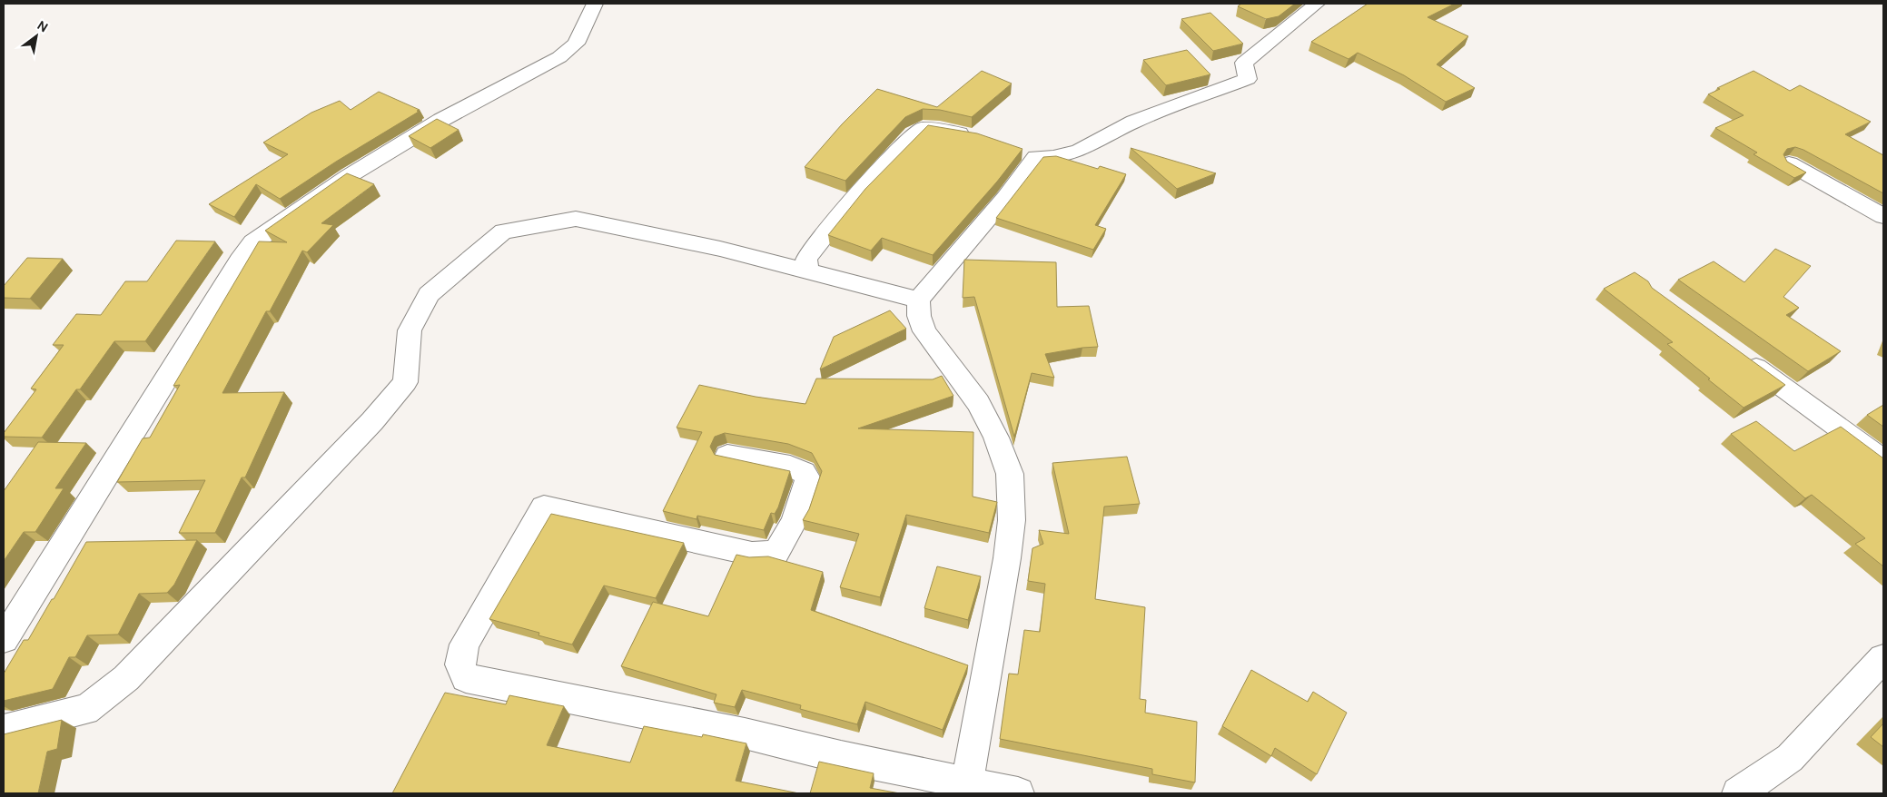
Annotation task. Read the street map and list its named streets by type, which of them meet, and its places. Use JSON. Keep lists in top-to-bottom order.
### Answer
{
  "north": "top right"
}
